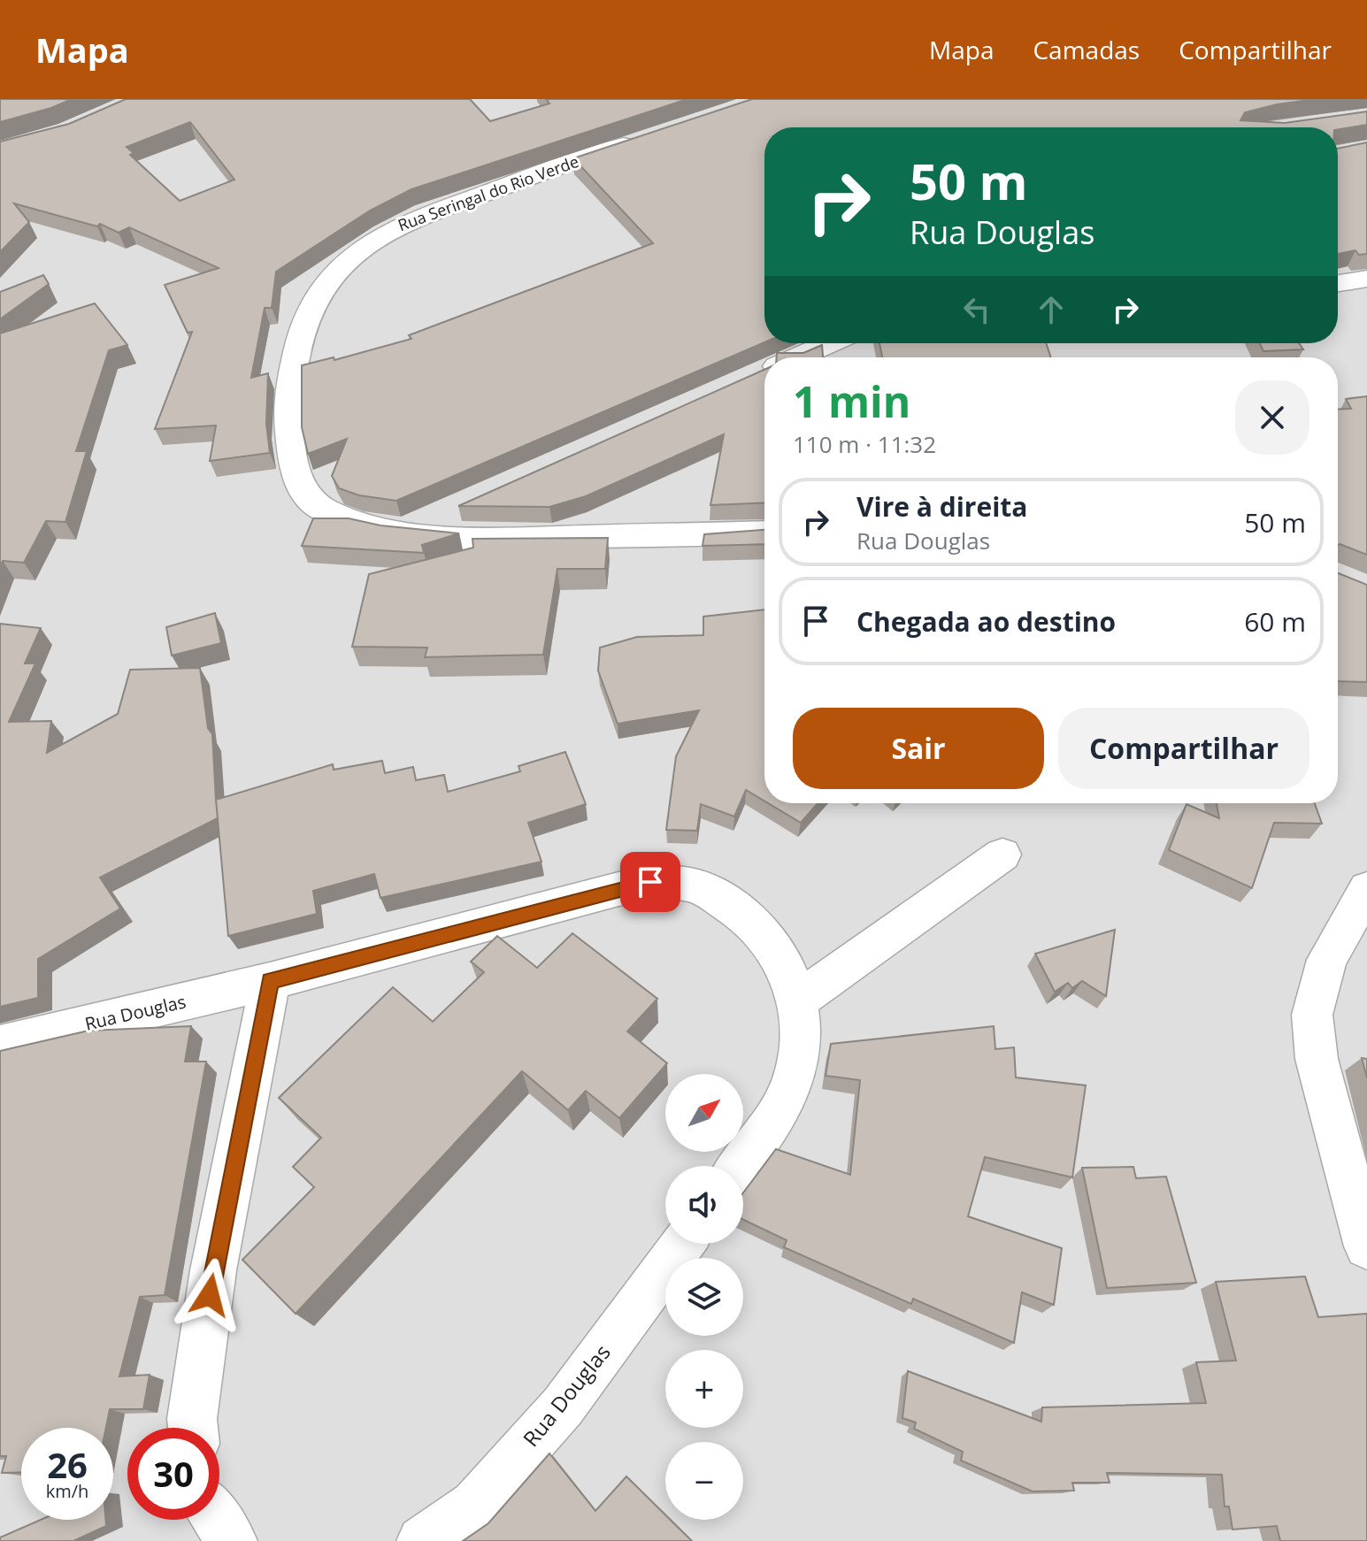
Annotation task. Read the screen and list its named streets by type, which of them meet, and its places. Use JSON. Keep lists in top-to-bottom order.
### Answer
{
  "streets": {
    "street": ["Rua Seringal do Rio Verde", "Rua Douglas"]
  },
  "north": "top right",
  "page": {
    "header": "Mapa",
    "nav": ["Mapa", "Camadas", "Compartilhar"],
    "turn": ["50 m", "Rua Douglas"],
    "heading": ["1 min", "110 m · 11:32"],
    "list": [
      {
        "name": "Vire à direita",
        "note": "Rua Douglas",
        "value": "50 m"
      },
      {
        "name": "Chegada ao destino",
        "value": "60 m"
      }
    ],
    "buttons": ["Sair", "Compartilhar"],
    "map_buttons": ["+", "−"],
    "speed": "26 km/h",
    "limit": "30"
  }
}
